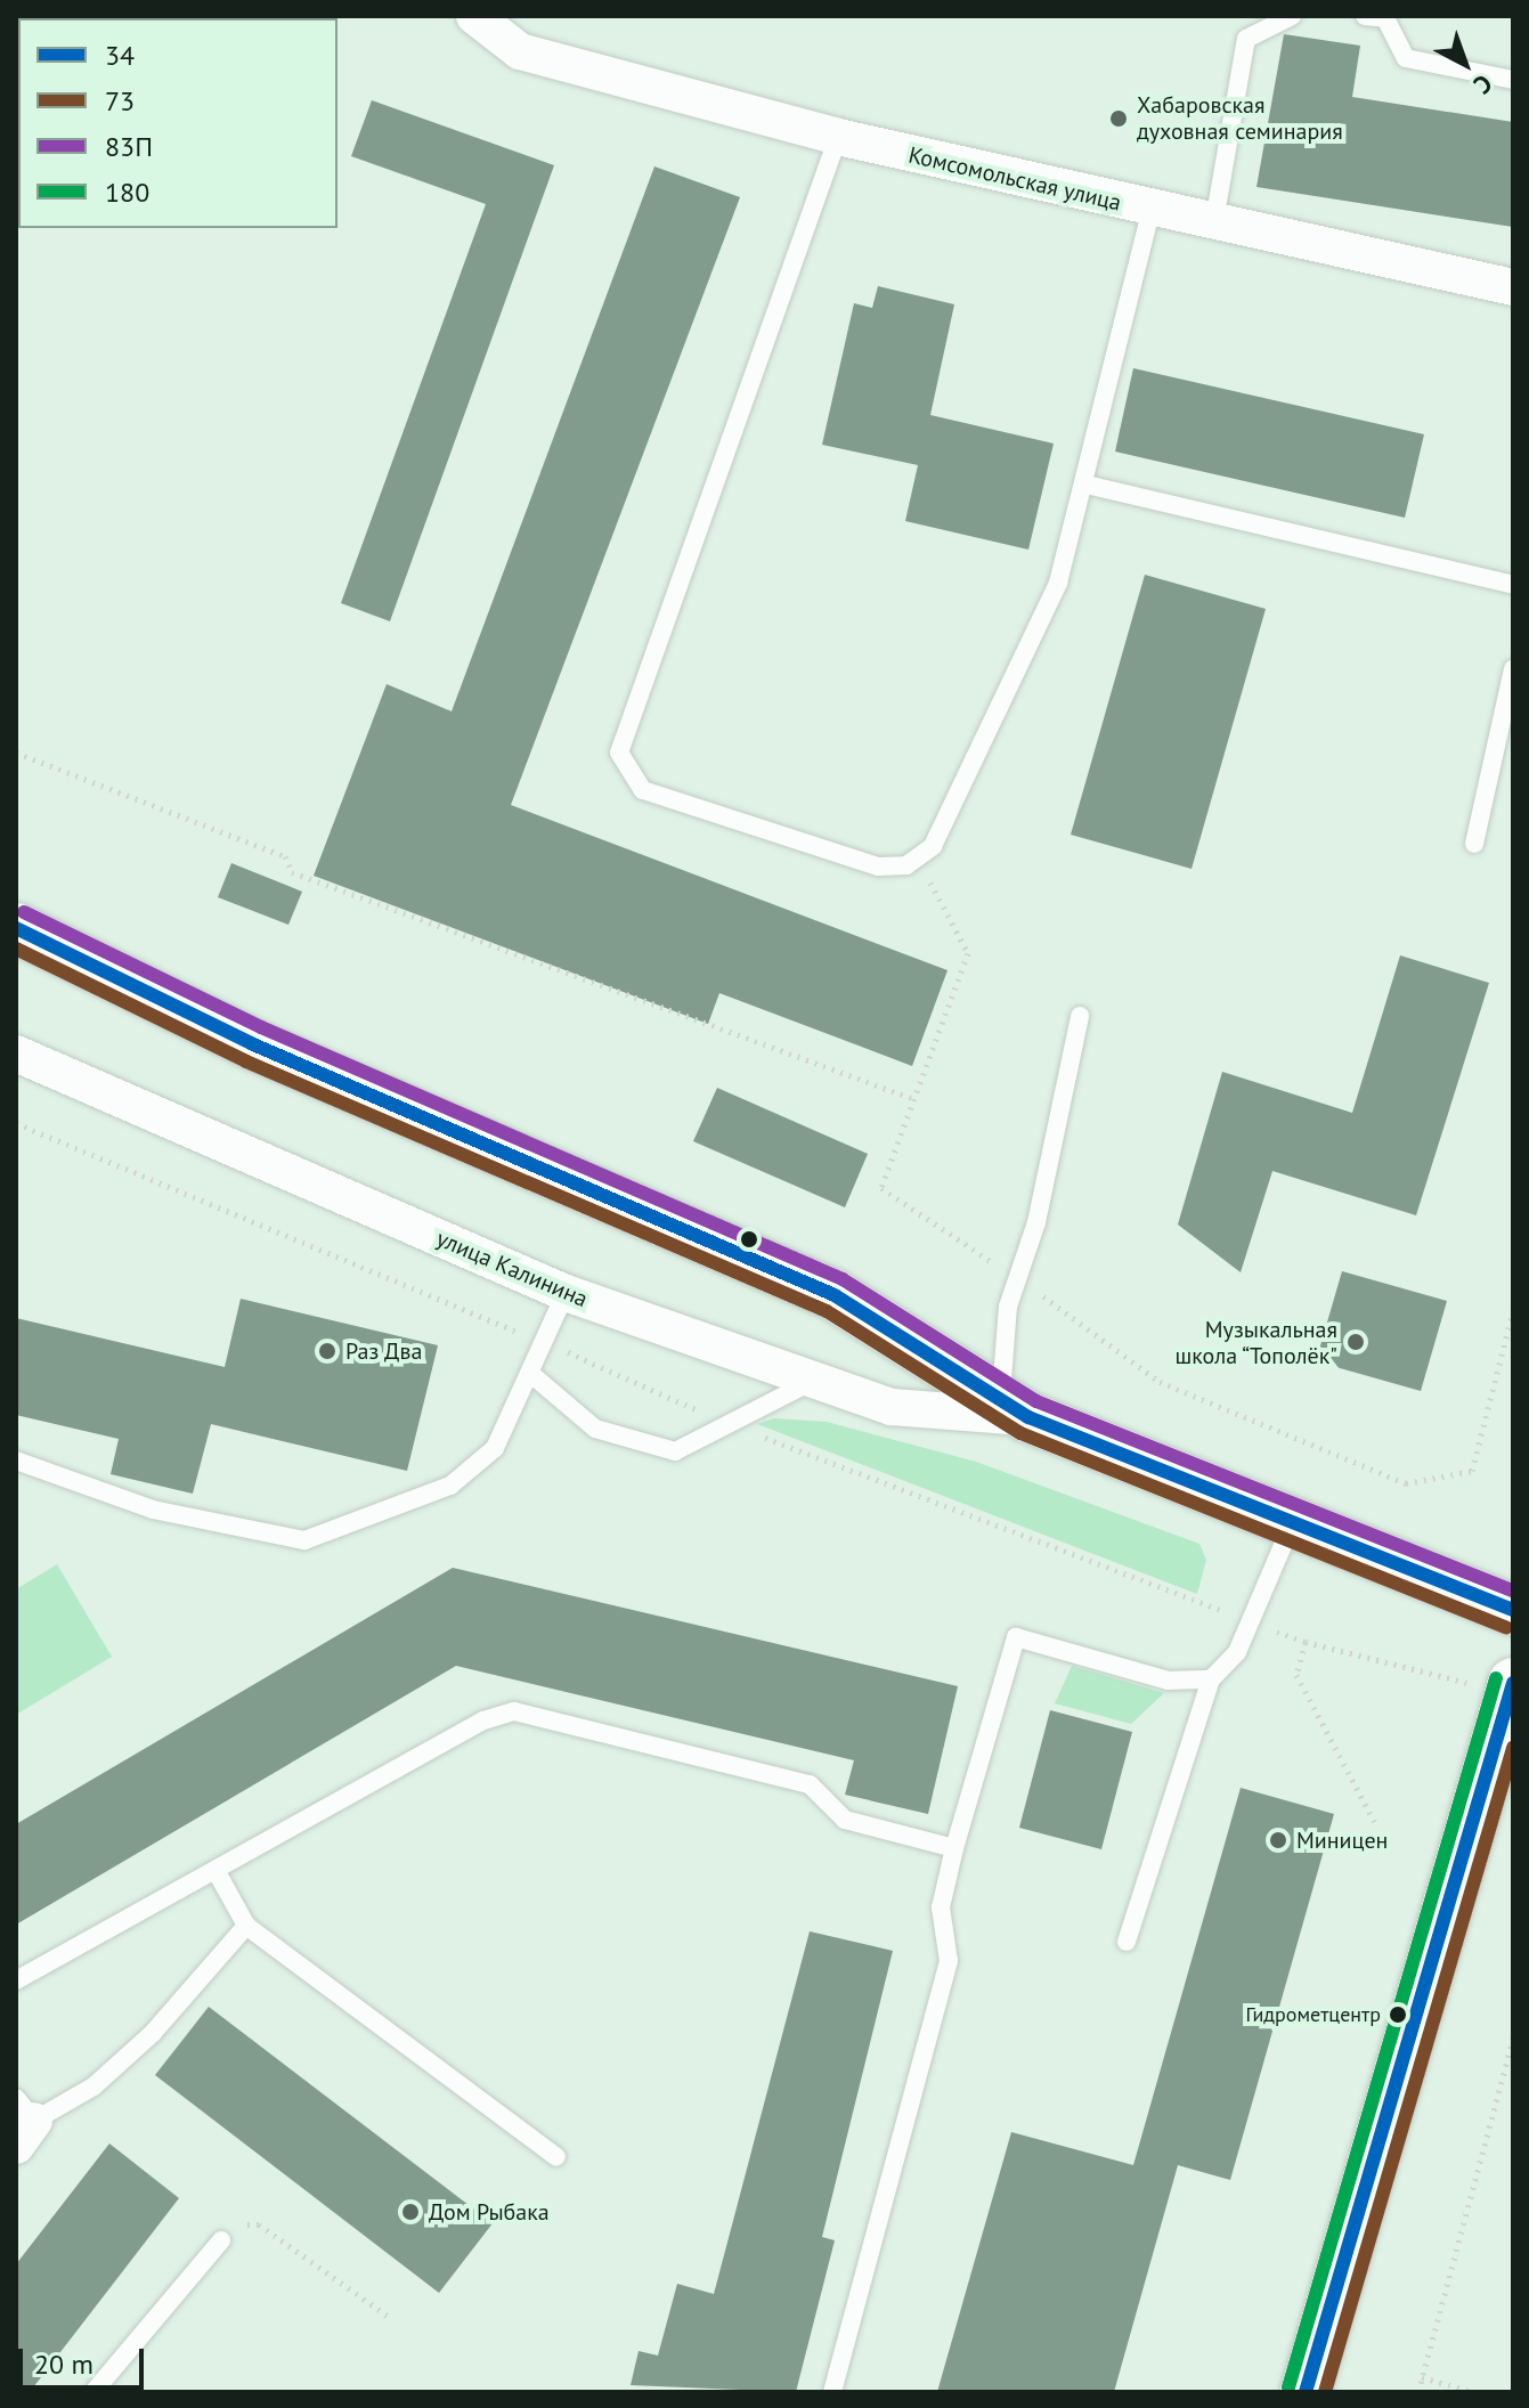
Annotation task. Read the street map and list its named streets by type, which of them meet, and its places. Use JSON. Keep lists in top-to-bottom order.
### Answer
{
  "streets": {
    "main road": ["улица Калинина"],
    "street": ["Комсомольская улица"]
  },
  "places": [
    "Хабаровская духовная семинария",
    "Музыкальная школа “Тополёк\"",
    "Раз Два",
    "Миницен",
    "Гидрометцентр",
    "Дом Рыбака"
  ],
  "lines": [
    "transit line 83П",
    "transit line 34",
    "transit line 73",
    "transit line 180"
  ],
  "legend": [
    "34",
    "73",
    "83П",
    "180"
  ],
  "scale_bar": "20 m",
  "north": "bottom right"
}
